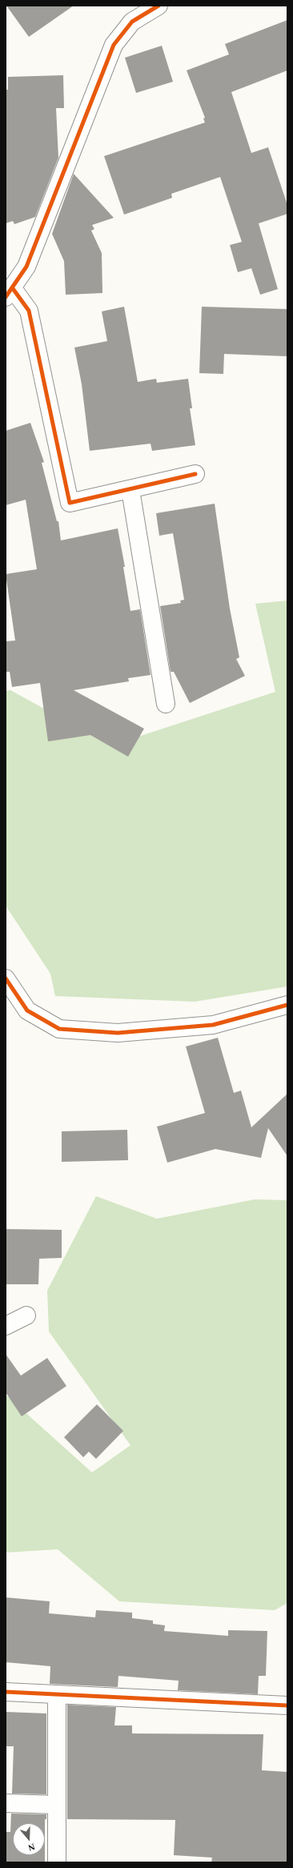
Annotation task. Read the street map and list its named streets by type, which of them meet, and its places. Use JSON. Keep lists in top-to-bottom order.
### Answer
{
  "north": "bottom"
}
